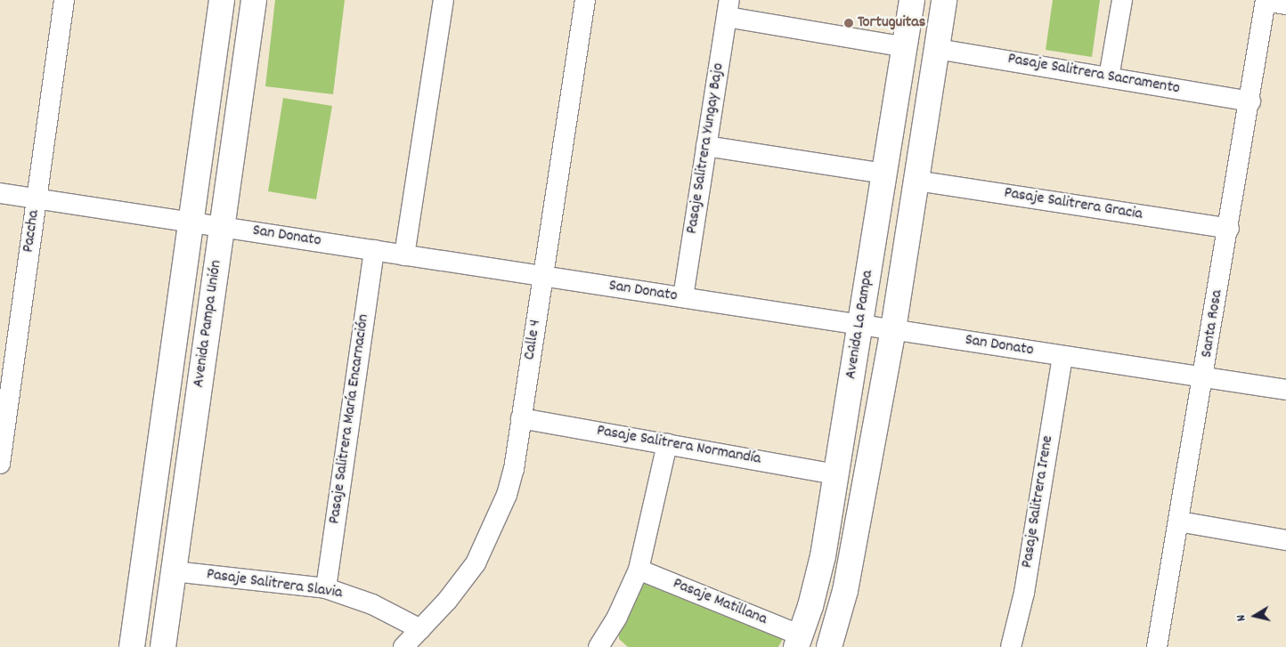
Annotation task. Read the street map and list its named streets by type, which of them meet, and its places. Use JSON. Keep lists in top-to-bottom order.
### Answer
{
  "streets": {
    "street": [
      "Pasaje Salitrera Sacramento",
      "Pasaje Salitrera Yungay Bajo",
      "Pasaje Salitrera Gracia",
      "Paccha",
      "San Donato",
      "Avenida Pampa Unión",
      "Santa Rosa",
      "Avenida La Pampa",
      "Calle 4",
      "Pasaje Salitrera María Encarnación",
      "Pasaje Salitrera Normandía",
      "Pasaje Salitrera Irene",
      "Pasaje Salitrera Slavia",
      "Pasaje Matillana"
    ]
  },
  "crossings": [
    ["Pasaje Salitrera Sacramento", "Santa Rosa"],
    ["Pasaje Salitrera Sacramento", "Avenida La Pampa"],
    ["Pasaje Salitrera Yungay Bajo", "San Donato"],
    ["Pasaje Salitrera Gracia", "Santa Rosa"],
    ["Pasaje Salitrera Gracia", "Avenida La Pampa"],
    ["Paccha", "San Donato"],
    ["San Donato", "Avenida Pampa Unión"],
    ["San Donato", "Santa Rosa"],
    ["San Donato", "Avenida La Pampa"],
    ["San Donato", "Calle 4"],
    ["San Donato", "Pasaje Salitrera María Encarnación"],
    ["San Donato", "Pasaje Salitrera Irene"],
    ["Avenida Pampa Unión", "Pasaje Salitrera Slavia"],
    ["Avenida La Pampa", "Pasaje Salitrera Normandía"],
    ["Avenida La Pampa", "Pasaje Matillana"],
    ["Calle 4", "Pasaje Salitrera Normandía"],
    ["Calle 4", "Pasaje Salitrera Slavia"],
    ["Pasaje Salitrera María Encarnación", "Pasaje Salitrera Slavia"]
  ],
  "places": ["Tortuguitas"],
  "north": "left"
}
